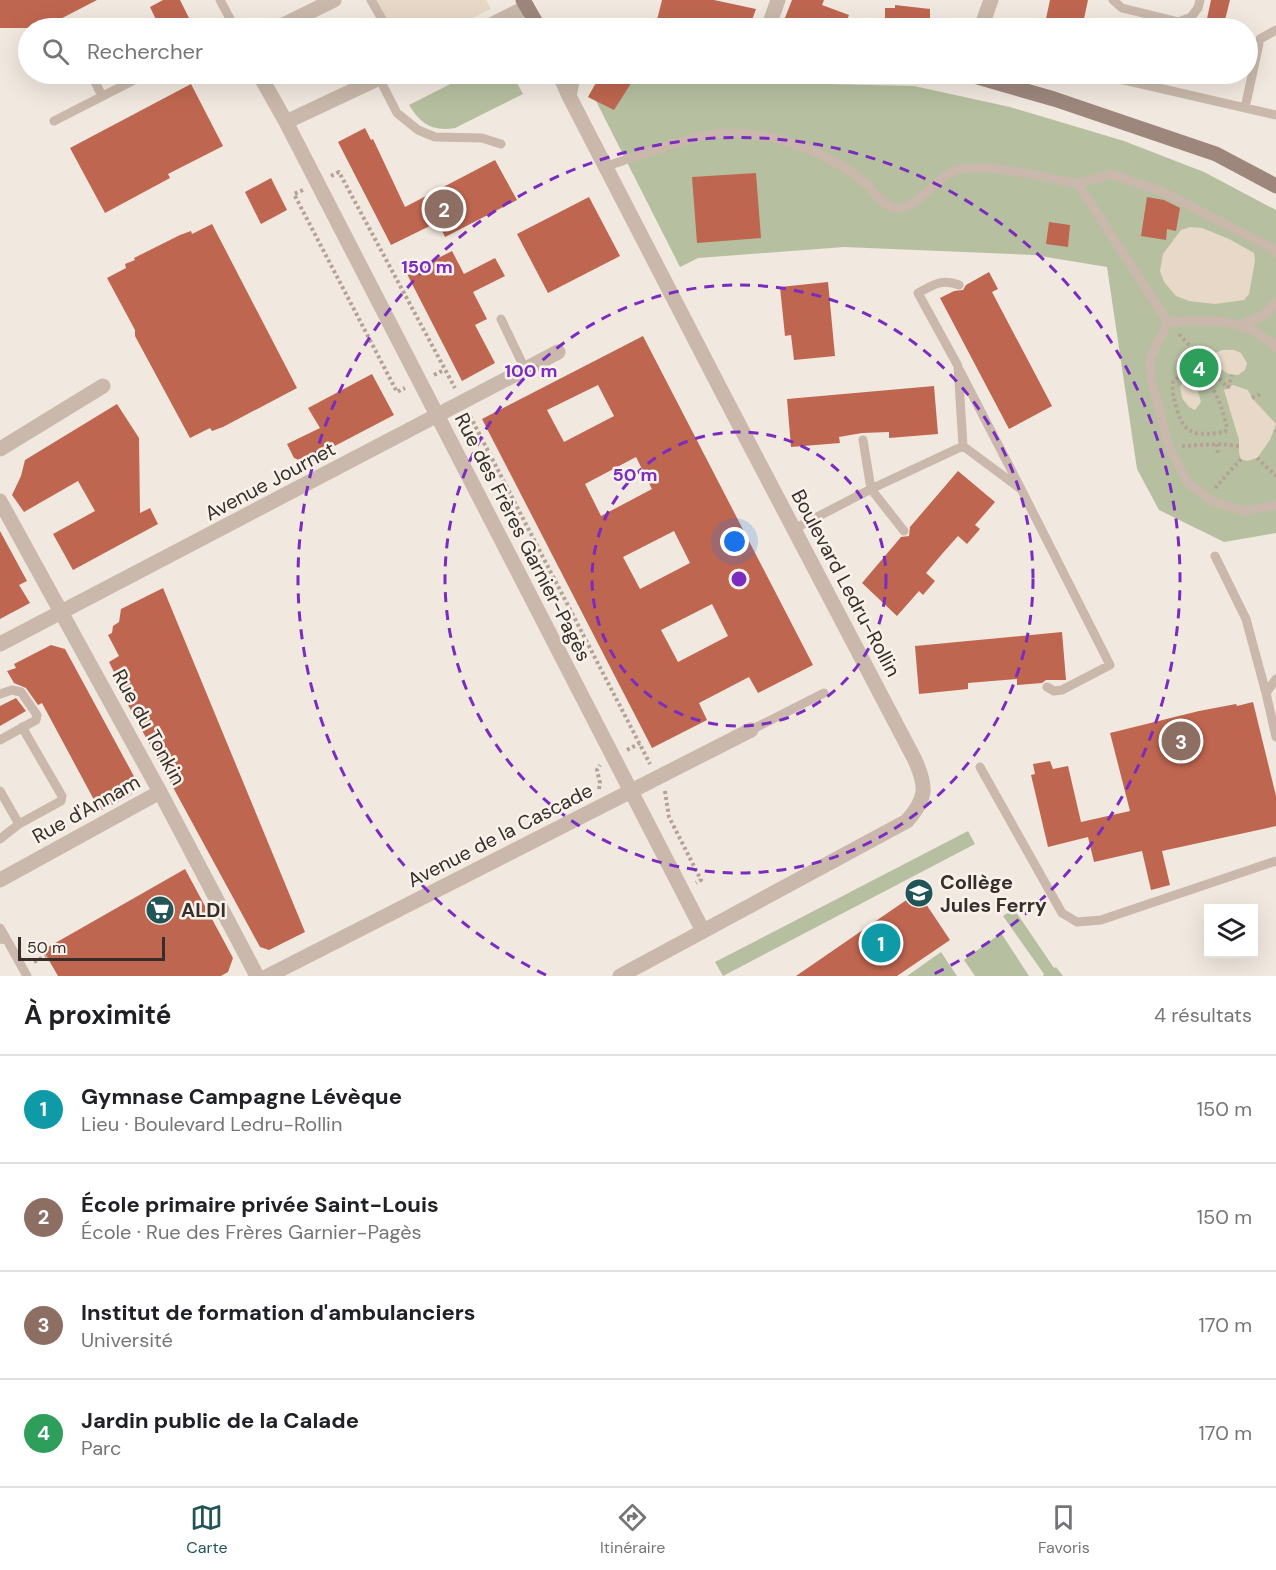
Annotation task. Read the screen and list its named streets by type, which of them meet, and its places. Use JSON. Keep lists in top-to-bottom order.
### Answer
{
  "streets": {
    "street": [
      "Avenue Journet",
      "Rue des Frères Garnier-Pagès",
      "Boulevard Ledru-Rollin",
      "Rue du Tonkin",
      "Rue d'Annam",
      "Avenue de la Cascade"
    ]
  },
  "crossings": [
    ["Avenue Journet", "Rue des Frères Garnier-Pagès"],
    ["Avenue Journet", "Rue du Tonkin"],
    ["Rue des Frères Garnier-Pagès", "Boulevard Ledru-Rollin"],
    ["Rue des Frères Garnier-Pagès", "Avenue de la Cascade"],
    ["Rue du Tonkin", "Rue d'Annam"]
  ],
  "places": {
    "school or university": ["Collège Jules Ferry"],
    "supermarket": ["ALDI"]
  },
  "scale_bar": "50 m",
  "page": {
    "search": "Rechercher",
    "pins": [
      "2",
      "4",
      "3",
      "1"
    ],
    "scale": "50 m",
    "heading": ["À proximité", "4 résultats"],
    "list": [
      {
        "mark": "1",
        "name": "Gymnase Campagne Lévèque",
        "note": "Lieu · Boulevard Ledru-Rollin",
        "value": "150 m"
      },
      {
        "mark": "2",
        "name": "École primaire privée Saint-Louis",
        "note": "École · Rue des Frères Garnier-Pagès",
        "value": "150 m"
      },
      {
        "mark": "3",
        "name": "Institut de formation d'ambulanciers",
        "note": "Université",
        "value": "170 m"
      },
      {
        "mark": "4",
        "name": "Jardin public de la Calade",
        "note": "Parc",
        "value": "170 m"
      }
    ],
    "nav": ["Carte", "Itinéraire", "Favoris"]
  },
  "rings": ["150 m", "100 m", "50 m"]
}
